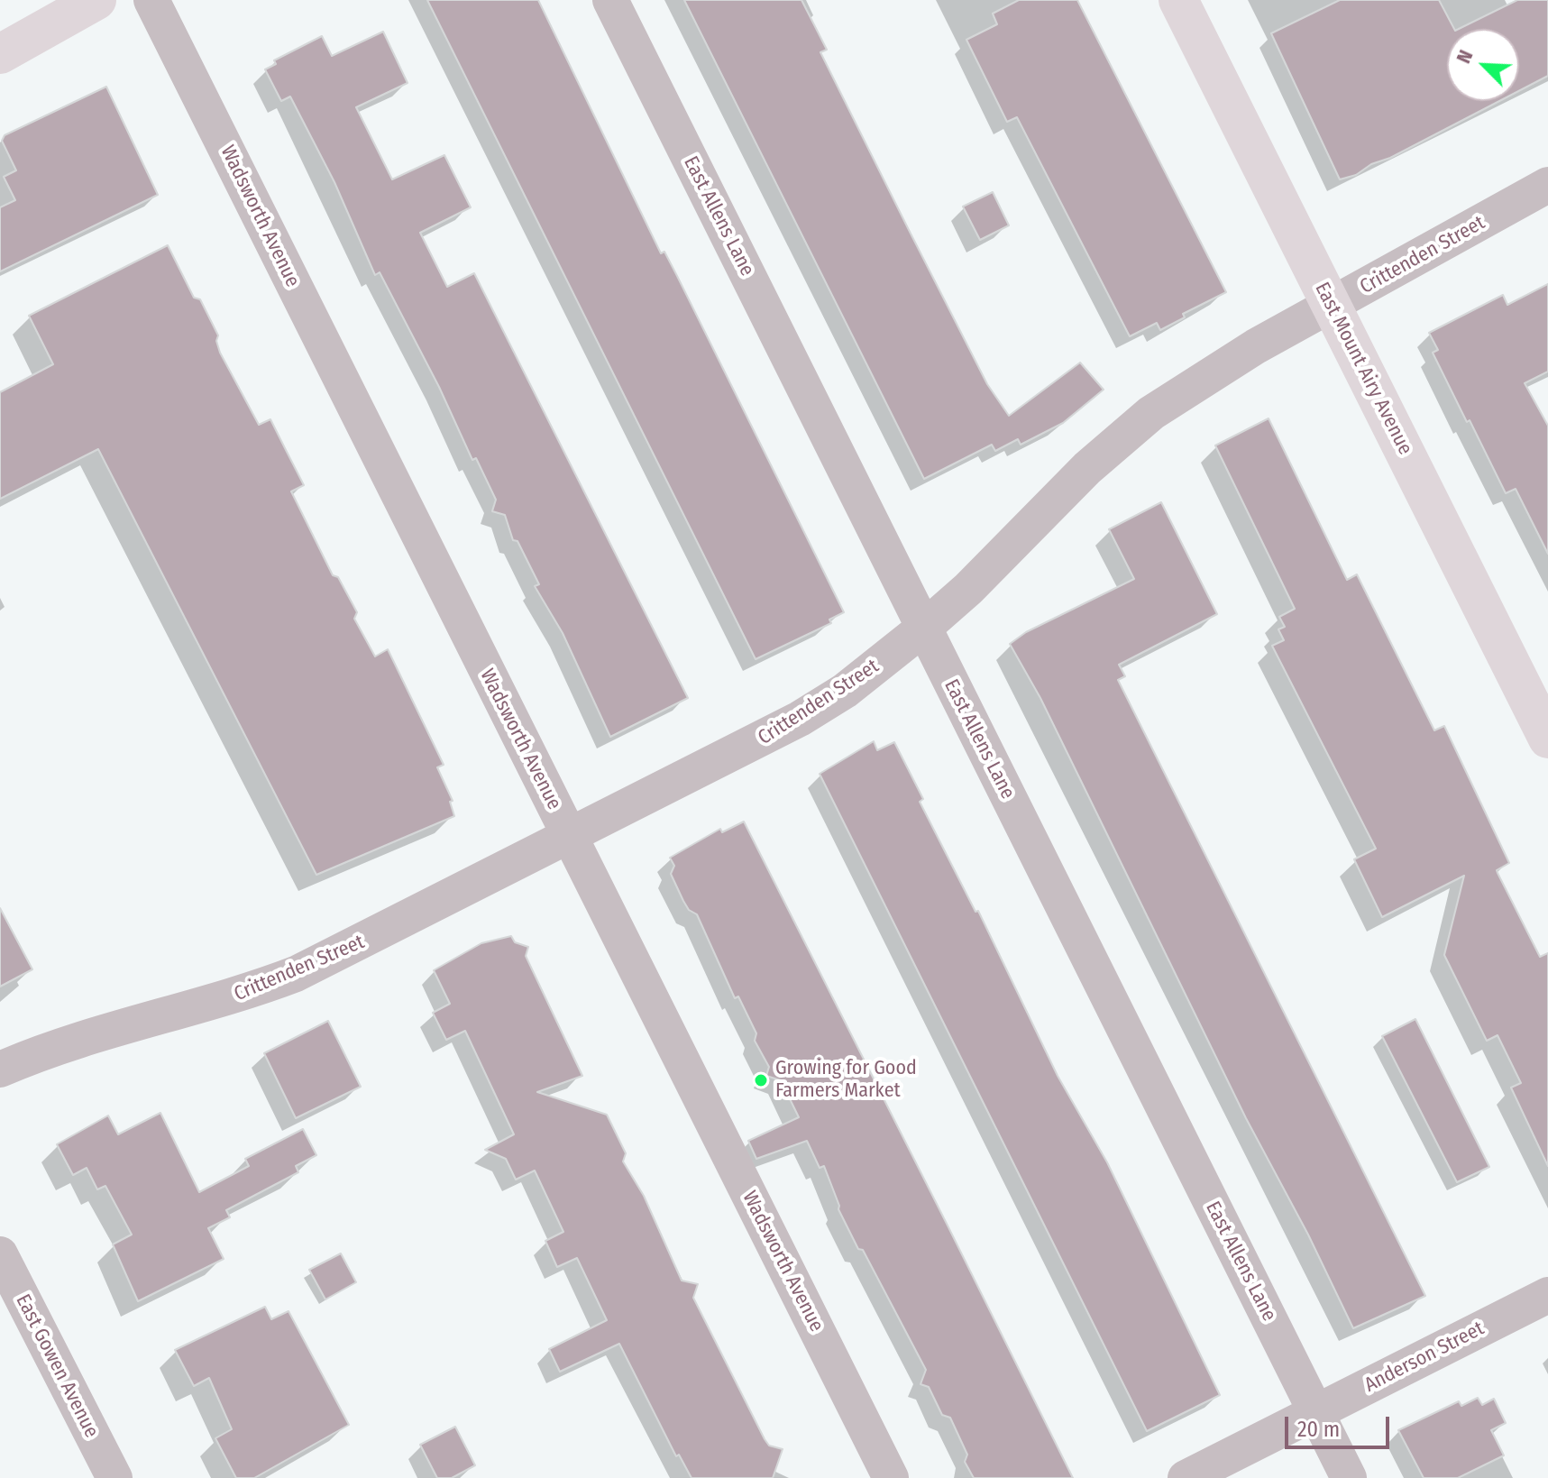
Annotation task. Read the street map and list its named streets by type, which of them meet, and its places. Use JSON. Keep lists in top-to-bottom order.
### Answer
{
  "streets": {
    "main road": ["East Mount Airy Avenue"],
    "street": [
      "Wadsworth Avenue",
      "East Allens Lane",
      "Crittenden Street",
      "Anderson Street",
      "East Gowen Avenue"
    ]
  },
  "crossings": [
    ["Wadsworth Avenue", "Crittenden Street"],
    ["East Allens Lane", "Crittenden Street"],
    ["East Allens Lane", "Anderson Street"],
    ["Crittenden Street", "East Mount Airy Avenue"]
  ],
  "places": ["Growing for Good Farmers Market"],
  "scale_bar": "20 m",
  "north": "top left"
}
